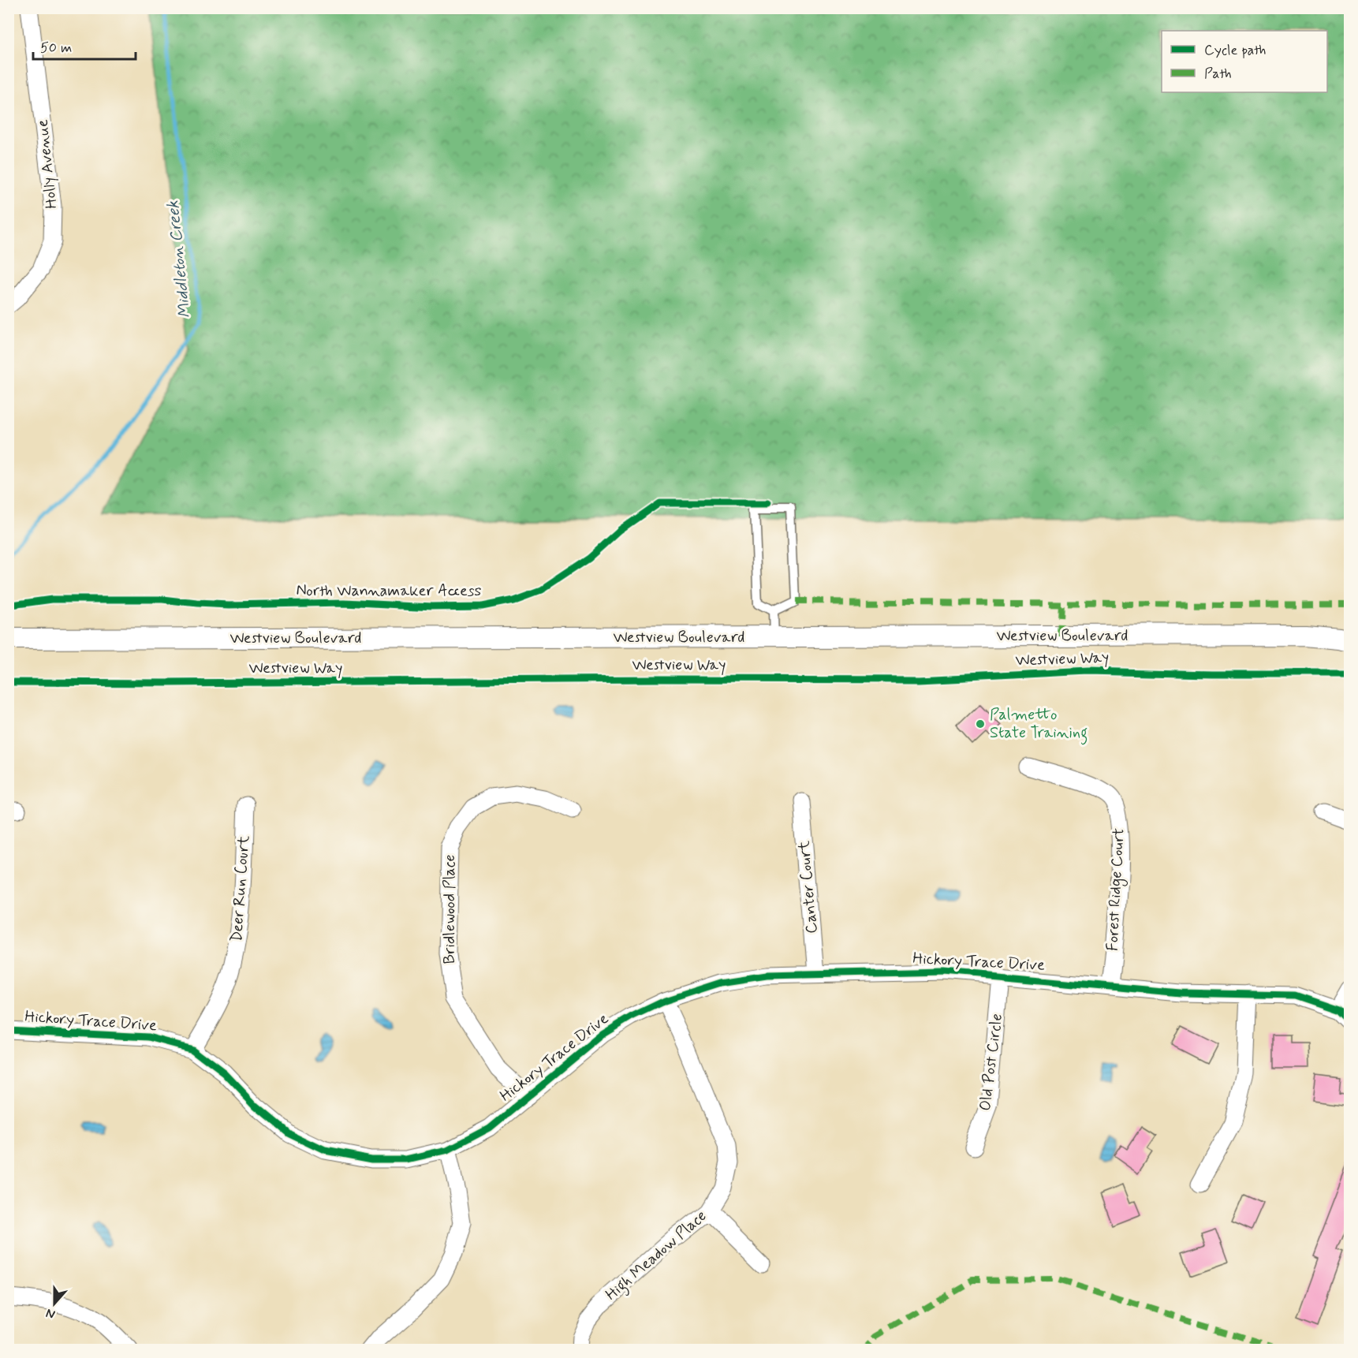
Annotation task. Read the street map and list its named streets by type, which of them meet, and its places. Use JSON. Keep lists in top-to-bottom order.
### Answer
{
  "streets": {
    "street": [
      "Holly Avenue",
      "Westview Boulevard",
      "Canter Court",
      "Deer Run Court",
      "Forest Ridge Court",
      "Bridlewood Place",
      "Hickory Trace Drive",
      "Old Post Circle",
      "High Meadow Place"
    ],
    "cycle path": ["North Wannamaker Access", "Westview Way"]
  },
  "crossings": [
    ["Canter Court", "Hickory Trace Drive"],
    ["Deer Run Court", "Hickory Trace Drive"],
    ["Forest Ridge Court", "Hickory Trace Drive"],
    ["Bridlewood Place", "Hickory Trace Drive"],
    ["Hickory Trace Drive", "Old Post Circle"],
    ["Hickory Trace Drive", "High Meadow Place"]
  ],
  "water": ["Middleton Creek"],
  "places": ["Palmetto State Training"],
  "legend": ["Cycle path", "Path"],
  "scale_bar": "50 m",
  "north": "bottom"
}
